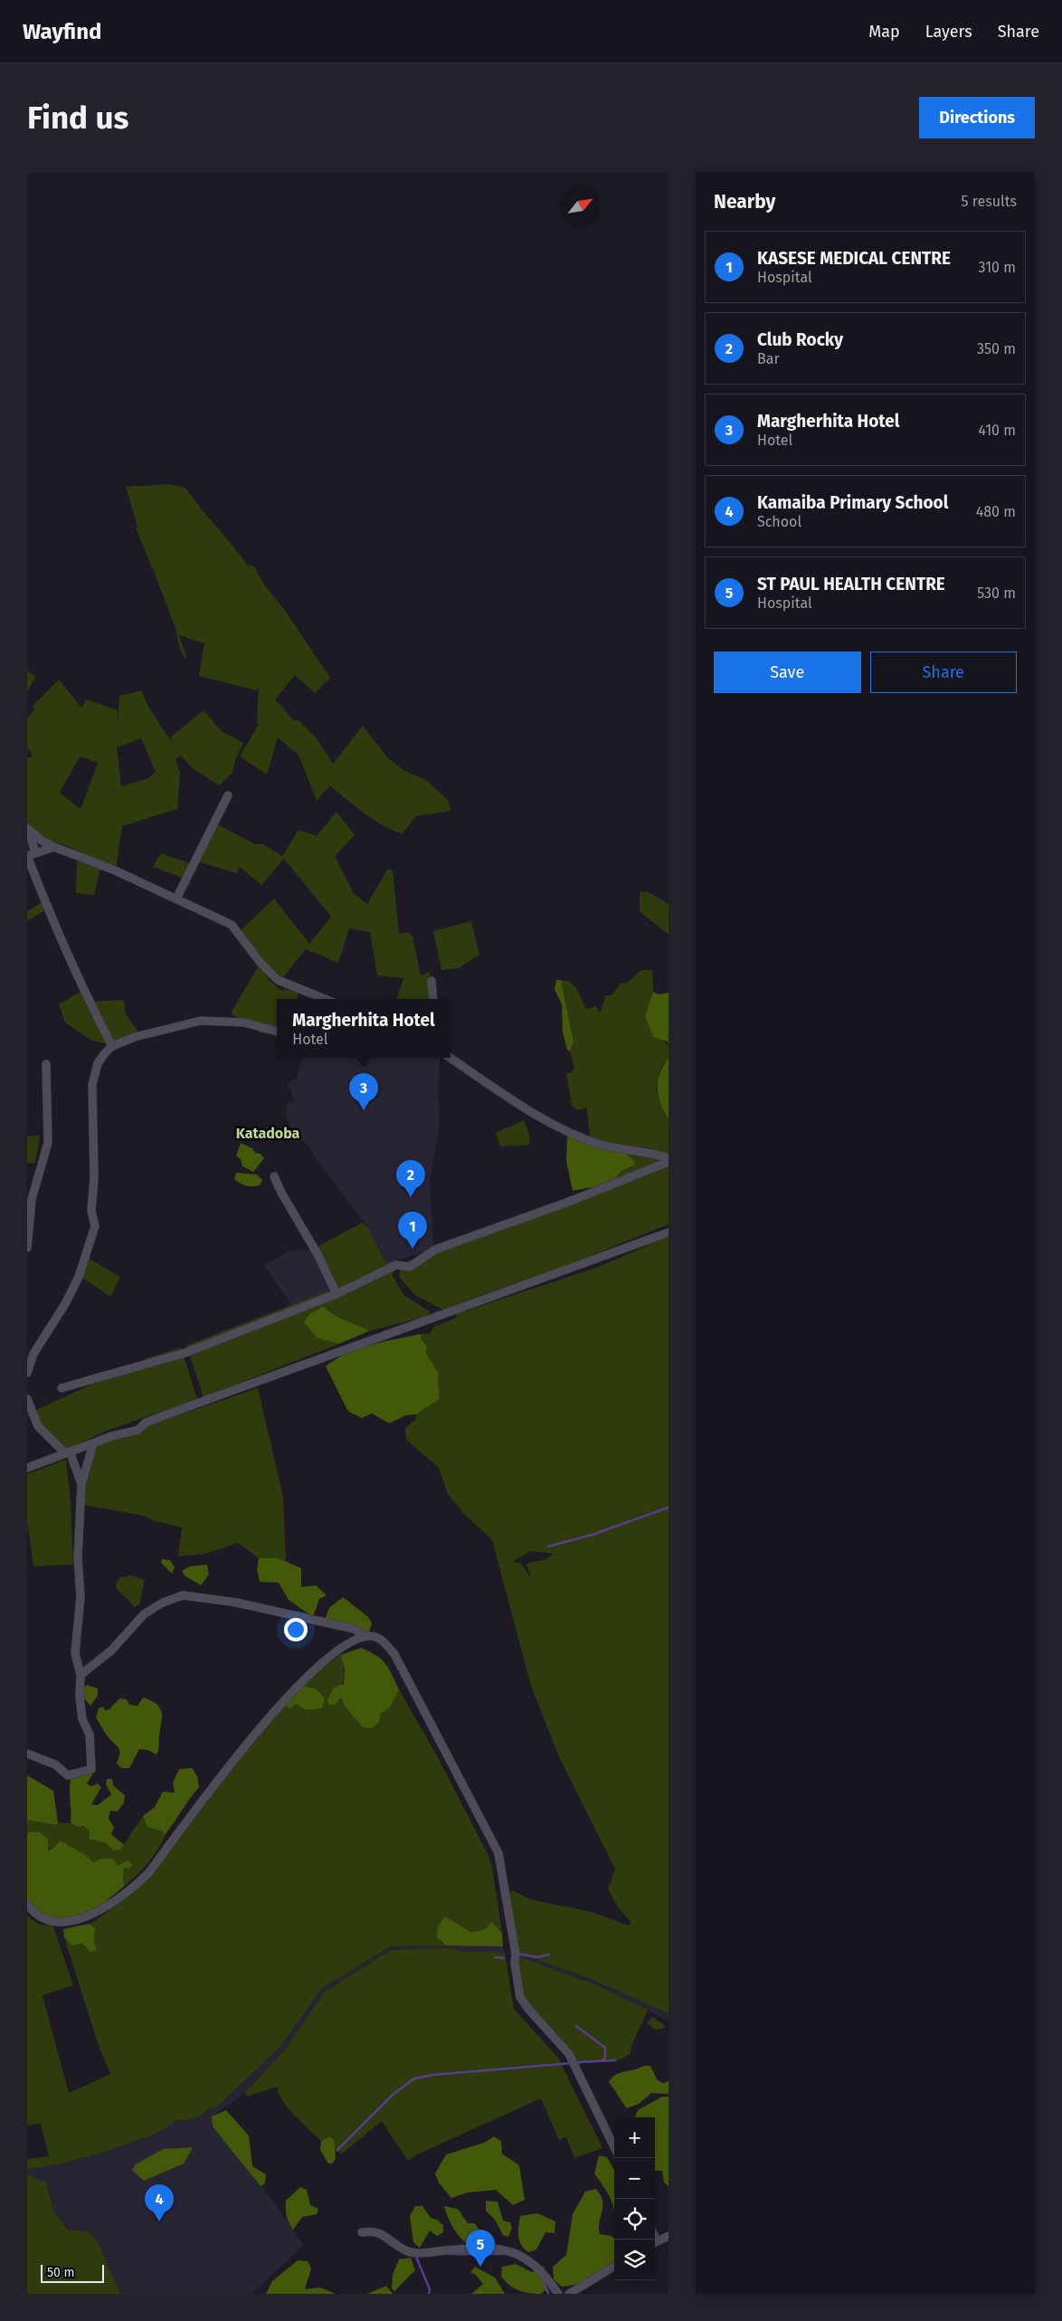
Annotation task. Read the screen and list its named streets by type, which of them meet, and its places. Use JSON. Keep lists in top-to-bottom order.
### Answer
{
  "districts": ["Katadoba"],
  "scale_bar": "50 m",
  "north": "top right",
  "page": {
    "header": "Wayfind",
    "nav": ["Map", "Layers", "Share"],
    "buttons": [
      "Directions",
      ["Save", "Share"]
    ],
    "title": "Find us",
    "heading": ["Nearby", "5 results"],
    "list": [
      {
        "mark": "1",
        "name": "KASESE MEDICAL CENTRE",
        "note": "Hospital",
        "value": "310 m"
      },
      {
        "mark": "2",
        "name": "Club Rocky",
        "note": "Bar",
        "value": "350 m"
      },
      {
        "mark": "3",
        "name": "Margherhita Hotel",
        "note": "Hotel",
        "value": "410 m"
      },
      {
        "mark": "4",
        "name": "Kamaiba Primary School",
        "note": "School",
        "value": "480 m"
      },
      {
        "mark": "5",
        "name": "ST PAUL HEALTH CENTRE",
        "note": "Hospital",
        "value": "530 m"
      }
    ],
    "popup": ["Margherhita Hotel", "Hotel"],
    "pins": [
      "3",
      "2",
      "1",
      "4",
      "5"
    ],
    "map_buttons": ["+", "−"],
    "scale": "50 m"
  }
}
